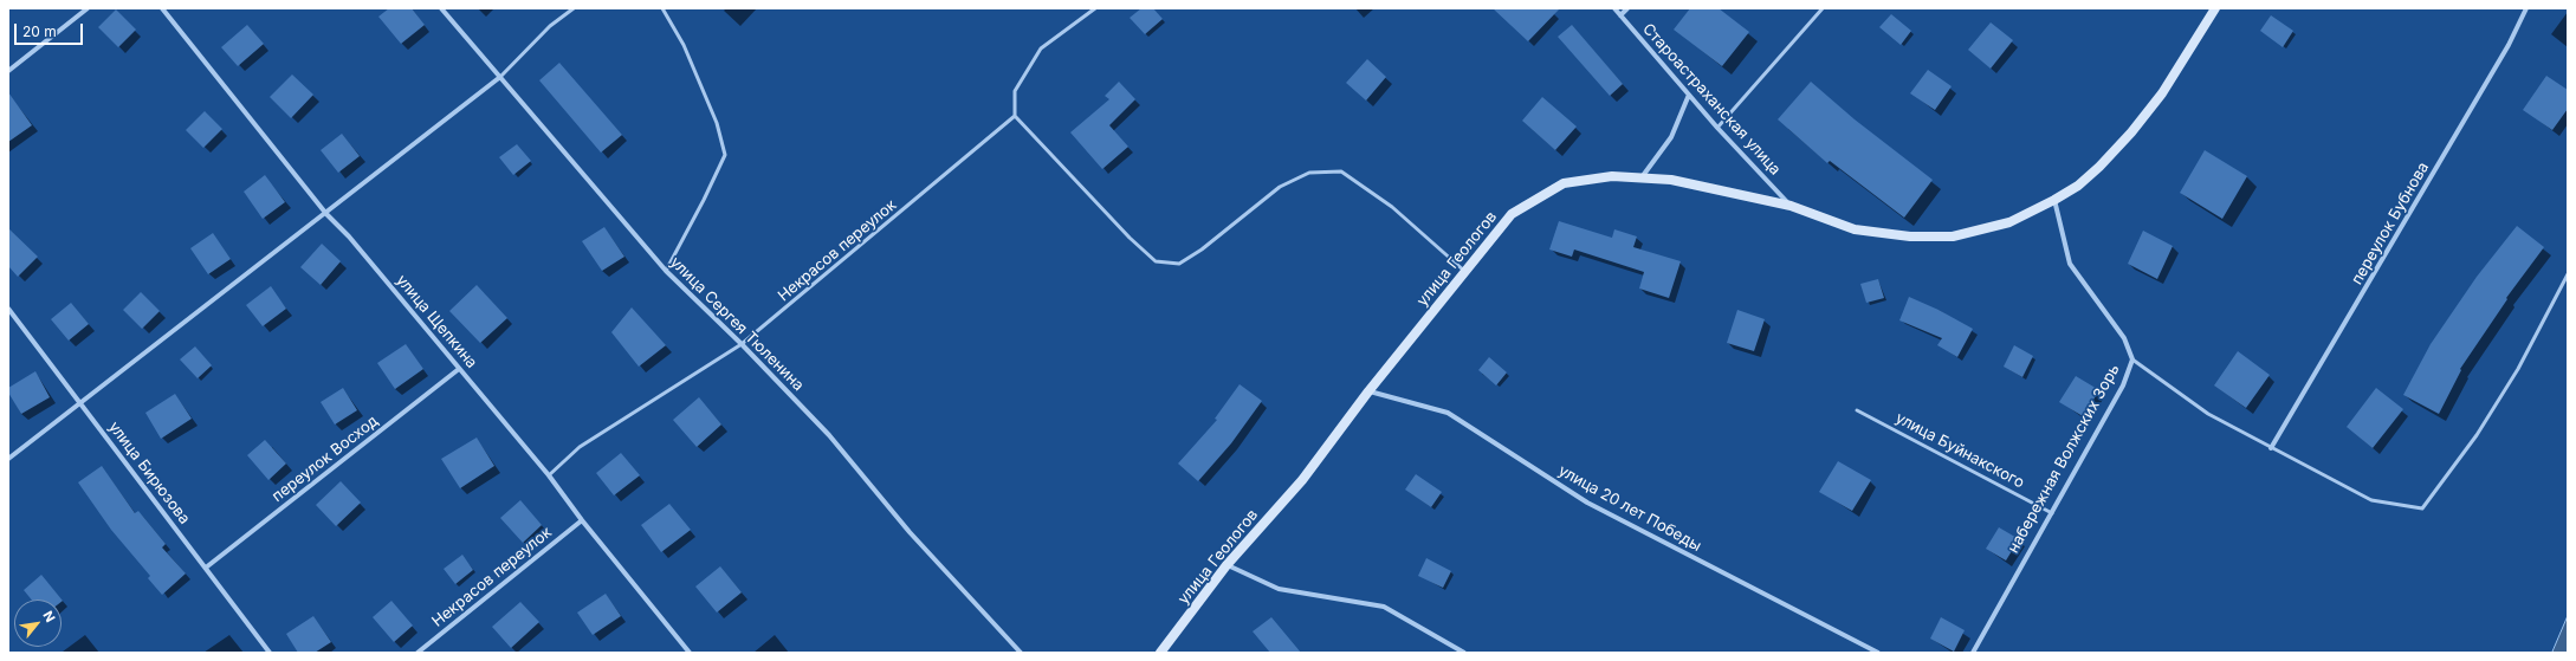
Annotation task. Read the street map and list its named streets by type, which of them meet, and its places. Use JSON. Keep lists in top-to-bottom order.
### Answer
{
  "streets": {
    "street": [
      "Староастраханская улица",
      "переулок Бубнова",
      "Некрасов переулок",
      "улица Геологов",
      "улица Щепкина",
      "улица Сергея Тюленина",
      "переулок Восход",
      "набережная Волжских Зорь",
      "улица Бирюзова",
      "улица 20 лет Победы"
    ],
    "lane": ["улица Буйнакского"]
  },
  "crossings": [
    ["Староастраханская улица", "улица Геологов"],
    ["Некрасов переулок", "улица Щепкина"],
    ["Некрасов переулок", "улица Сергея Тюленина"],
    ["улица Геологов", "набережная Волжских Зорь"],
    ["улица Геологов", "улица 20 лет Победы"],
    ["улица Щепкина", "переулок Восход"],
    ["улица Буйнакского", "набережная Волжских Зорь"],
    ["переулок Восход", "улица Бирюзова"]
  ],
  "scale_bar": "20 m",
  "north": "top right"
}
